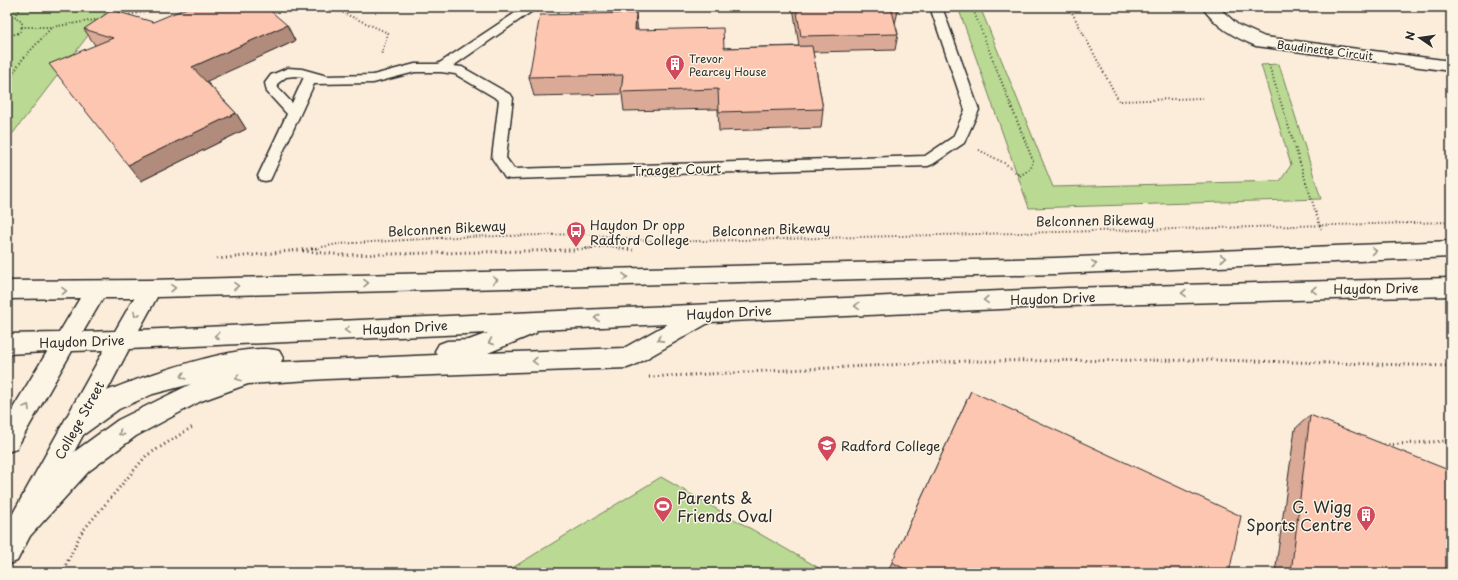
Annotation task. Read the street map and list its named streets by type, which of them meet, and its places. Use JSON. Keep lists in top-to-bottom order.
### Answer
{
  "streets": {
    "main road": ["Baudinette Circuit", "Haydon Drive", "College Street"],
    "lane": ["Traeger Court"],
    "path": ["Belconnen Bikeway"]
  },
  "crossings": [
    ["Haydon Drive", "College Street"]
  ],
  "places": {
    "building": ["Trevor Pearcey House", "G. Wigg Sports Centre"],
    "bus stop": ["Haydon Dr opp Radford College"],
    "school or university": ["Radford College"],
    "sports": ["Parents & Friends Oval"]
  },
  "north": "left"
}
